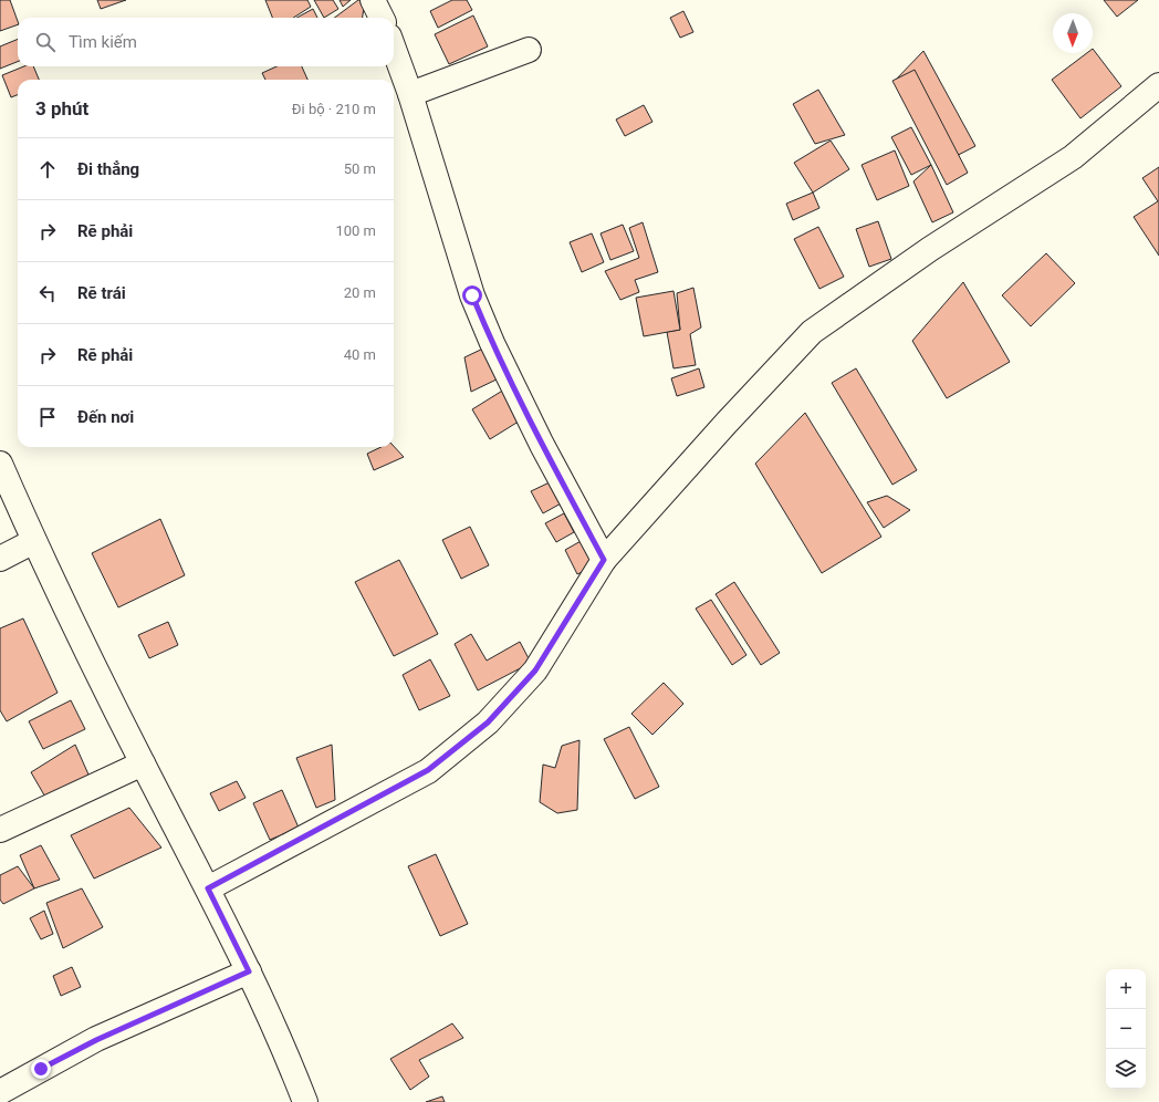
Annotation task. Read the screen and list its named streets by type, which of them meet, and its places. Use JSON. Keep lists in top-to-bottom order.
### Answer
{
  "north": "bottom",
  "page": {
    "search": "Tìm kiếm",
    "heading": ["3 phút", "Đi bộ · 210 m"],
    "list": [
      ["Đi thẳng", "50 m"],
      ["Rẽ phải", "100 m"],
      ["Rẽ trái", "20 m"],
      ["Rẽ phải", "40 m"],
      "Đến nơi"
    ],
    "map_buttons": ["+", "−"]
  }
}
